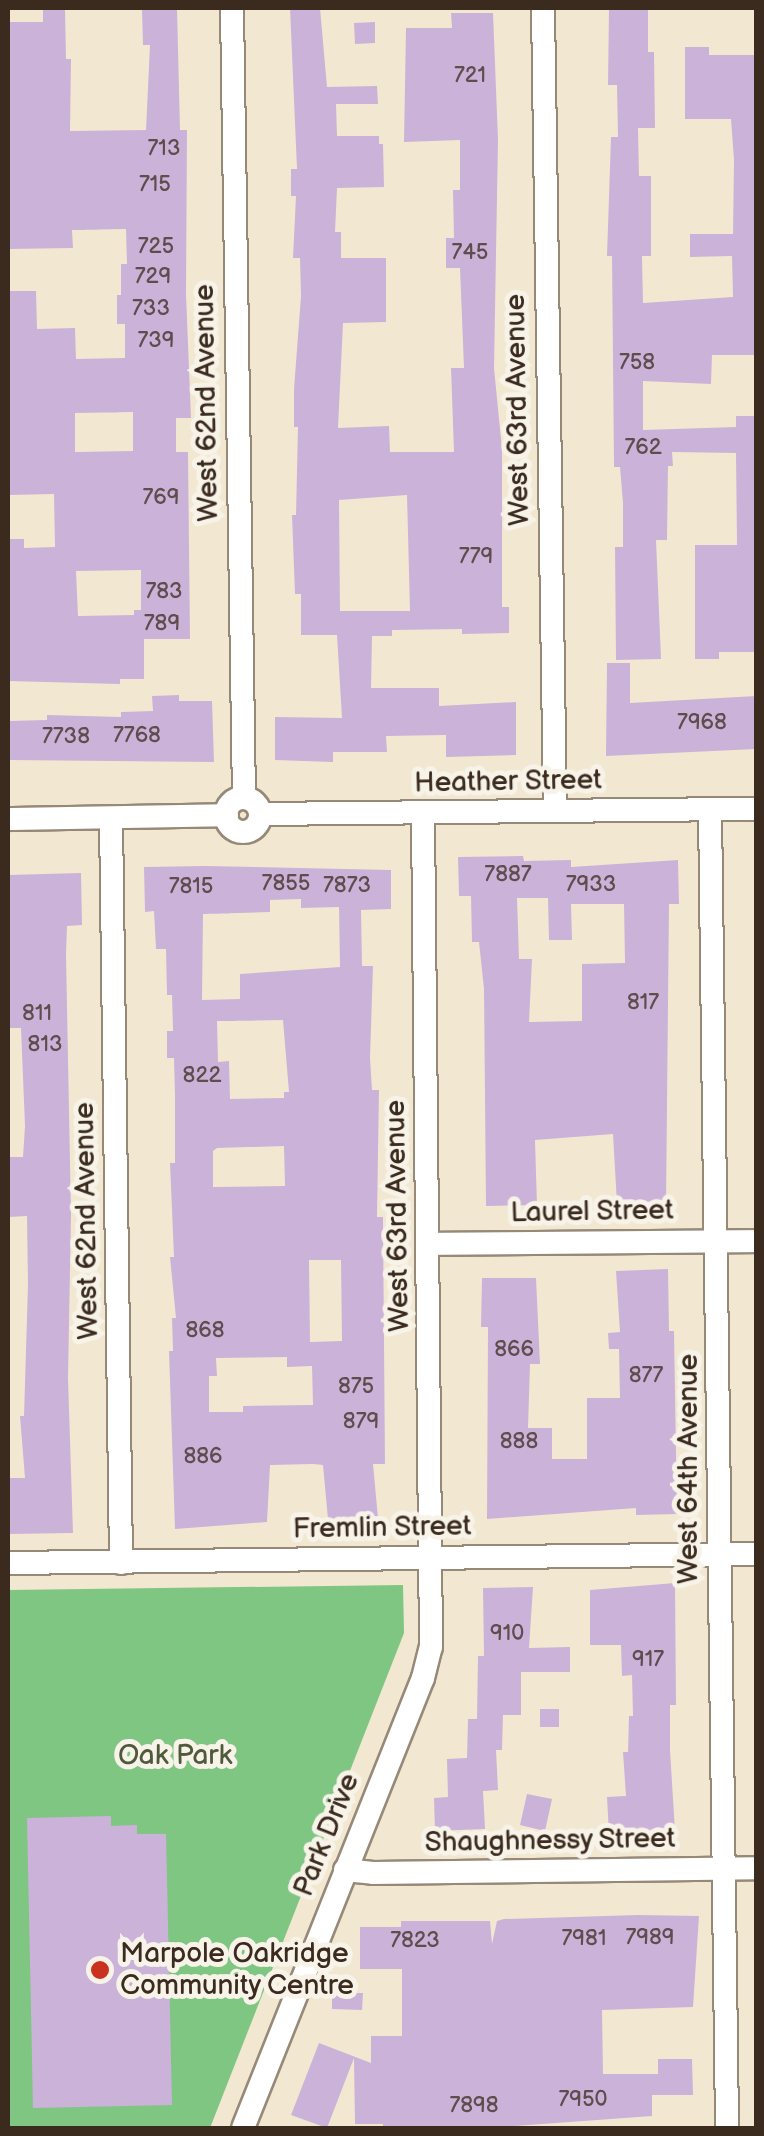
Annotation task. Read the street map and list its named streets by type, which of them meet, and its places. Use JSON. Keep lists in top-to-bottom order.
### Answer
{
  "streets": {
    "street": [
      "West 62nd Avenue",
      "West 63rd Avenue",
      "Heather Street",
      "Laurel Street",
      "West 64th Avenue",
      "Fremlin Street",
      "Park Drive",
      "Shaughnessy Street"
    ]
  },
  "crossings": [
    ["West 62nd Avenue", "Heather Street"],
    ["West 62nd Avenue", "Fremlin Street"],
    ["West 63rd Avenue", "Heather Street"],
    ["West 63rd Avenue", "Laurel Street"],
    ["West 63rd Avenue", "Fremlin Street"],
    ["West 63rd Avenue", "Park Drive"],
    ["Heather Street", "West 64th Avenue"],
    ["Laurel Street", "West 64th Avenue"],
    ["West 64th Avenue", "Fremlin Street"],
    ["West 64th Avenue", "Shaughnessy Street"],
    ["Fremlin Street", "Park Drive"],
    ["Park Drive", "Shaughnessy Street"]
  ],
  "parks": ["Oak Park"],
  "places": ["Marpole Oakridge Community Centre"],
  "house_numbers": [
    "721",
    "713",
    "715",
    "725",
    "745",
    "729",
    "733",
    "739",
    "758",
    "762",
    "769",
    "779",
    "783",
    "789",
    "7968",
    "7768",
    "7738",
    "7887",
    "7855",
    "7933",
    "7873",
    "7815",
    "817",
    "811",
    "813",
    "822",
    "868",
    "866",
    "877",
    "875",
    "879",
    "888",
    "886",
    "910",
    "917",
    "7989",
    "7981",
    "7823",
    "7950",
    "7898"
  ]
}
